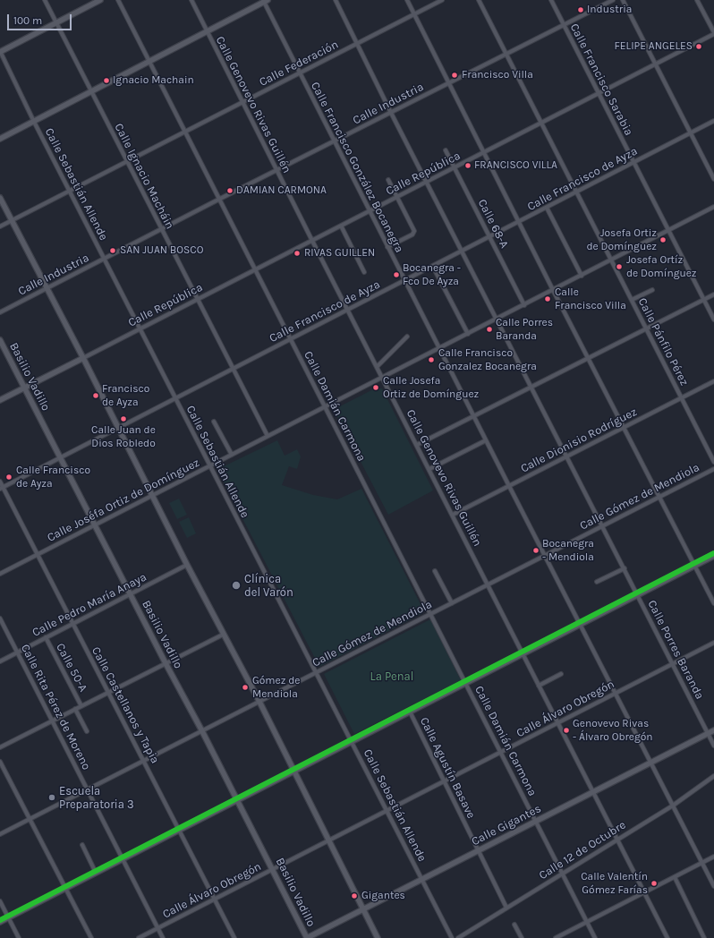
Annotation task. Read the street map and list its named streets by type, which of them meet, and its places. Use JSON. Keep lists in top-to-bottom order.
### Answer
{
  "streets": {
    "street": [
      "Calle Federación",
      "Calle Francisco Sarabia",
      "Calle Industria",
      "Calle Genovevo Rivas Guillén",
      "Calle Francisco González Bocanegra",
      "Calle República",
      "Calle Ignacio Macháin",
      "Calle Francisco de Ayza",
      "Calle Sebastián Allende",
      "Calle 68-A",
      "Calle Pánfilo Pérez",
      "Basilio Vadillo",
      "Calle Damián Carmona",
      "Calle Dionisio Rodríguez",
      "Calle Gómez de Mendiola",
      "Calle Joséfa Ortiz de Domínguez",
      "Calle Pedro María Anaya",
      "Calle Porres Baranda",
      "Calle 50-A",
      "Calle Castellanos y Tapia",
      "Calle Rita Pérez de Moreno",
      "Calle Álvaro Obregón",
      "Calle Agustín Basave",
      "Calle Gigantes",
      "Calle 12 de Octubre"
    ]
  },
  "crossings": [
    ["Calle Federación", "Calle Genovevo Rivas Guillén"],
    ["Calle Federación", "Calle Francisco González Bocanegra"],
    ["Calle Federación", "Calle Ignacio Macháin"],
    ["Calle Federación", "Calle Sebastián Allende"],
    ["Calle Federación", "Calle Damián Carmona"],
    ["Calle Federación", "Calle Porres Baranda"],
    ["Calle Francisco Sarabia", "Calle Industria"],
    ["Calle Francisco Sarabia", "Calle República"],
    ["Calle Francisco Sarabia", "Calle Francisco de Ayza"],
    ["Calle Francisco Sarabia", "Calle Joséfa Ortiz de Domínguez"],
    ["Calle Industria", "Calle Genovevo Rivas Guillén"],
    ["Calle Industria", "Calle Francisco González Bocanegra"],
    ["Calle Industria", "Calle Ignacio Macháin"],
    ["Calle Industria", "Calle Sebastián Allende"],
    ["Calle Industria", "Calle Pánfilo Pérez"],
    ["Calle Industria", "Calle Damián Carmona"],
    ["Calle Industria", "Calle Porres Baranda"],
    ["Calle Genovevo Rivas Guillén", "Calle República"],
    ["Calle Genovevo Rivas Guillén", "Calle Francisco de Ayza"],
    ["Calle Genovevo Rivas Guillén", "Calle Dionisio Rodríguez"],
    ["Calle Genovevo Rivas Guillén", "Calle Gómez de Mendiola"],
    ["Calle Genovevo Rivas Guillén", "Calle Joséfa Ortiz de Domínguez"],
    ["Calle Genovevo Rivas Guillén", "Calle Álvaro Obregón"],
    ["Calle Genovevo Rivas Guillén", "Calle Gigantes"],
    ["Calle Genovevo Rivas Guillén", "Calle 12 de Octubre"],
    ["Calle Francisco González Bocanegra", "Calle República"],
    ["Calle Francisco González Bocanegra", "Calle Francisco de Ayza"],
    ["Calle Francisco González Bocanegra", "Calle Dionisio Rodríguez"],
    ["Calle Francisco González Bocanegra", "Calle Gómez de Mendiola"],
    ["Calle Francisco González Bocanegra", "Calle Joséfa Ortiz de Domínguez"],
    ["Calle Francisco González Bocanegra", "Calle Álvaro Obregón"],
    ["Calle Francisco González Bocanegra", "Calle Gigantes"],
    ["Calle Francisco González Bocanegra", "Calle 12 de Octubre"],
    ["Calle República", "Calle Ignacio Macháin"],
    ["Calle República", "Calle Sebastián Allende"],
    ["Calle República", "Calle 68-A"],
    ["Calle República", "Calle Pánfilo Pérez"],
    ["Calle República", "Calle Damián Carmona"],
    ["Calle República", "Calle Porres Baranda"],
    ["Calle Ignacio Macháin", "Calle Francisco de Ayza"],
    ["Calle Ignacio Macháin", "Calle Joséfa Ortiz de Domínguez"],
    ["Calle Francisco de Ayza", "Calle Sebastián Allende"],
    ["Calle Francisco de Ayza", "Calle 68-A"],
    ["Calle Francisco de Ayza", "Calle Pánfilo Pérez"],
    ["Calle Francisco de Ayza", "Basilio Vadillo"],
    ["Calle Francisco de Ayza", "Calle Damián Carmona"],
    ["Calle Francisco de Ayza", "Calle Porres Baranda"],
    ["Calle Francisco de Ayza", "Calle Castellanos y Tapia"],
    ["Calle Sebastián Allende", "Calle Gómez de Mendiola"],
    ["Calle Sebastián Allende", "Calle Joséfa Ortiz de Domínguez"],
    ["Calle Sebastián Allende", "Calle Álvaro Obregón"],
    ["Calle Sebastián Allende", "Calle Gigantes"],
    ["Calle 68-A", "Calle Joséfa Ortiz de Domínguez"],
    ["Calle Pánfilo Pérez", "Calle Dionisio Rodríguez"],
    ["Calle Pánfilo Pérez", "Calle Joséfa Ortiz de Domínguez"],
    ["Basilio Vadillo", "Calle Gómez de Mendiola"],
    ["Basilio Vadillo", "Calle Joséfa Ortiz de Domínguez"],
    ["Basilio Vadillo", "Calle Pedro María Anaya"],
    ["Basilio Vadillo", "Calle Álvaro Obregón"],
    ["Basilio Vadillo", "Calle Gigantes"],
    ["Calle Damián Carmona", "Calle Gómez de Mendiola"],
    ["Calle Damián Carmona", "Calle Joséfa Ortiz de Domínguez"],
    ["Calle Damián Carmona", "Calle Álvaro Obregón"],
    ["Calle Damián Carmona", "Calle Gigantes"],
    ["Calle Damián Carmona", "Calle 12 de Octubre"],
    ["Calle Dionisio Rodríguez", "Calle Porres Baranda"],
    ["Calle Gómez de Mendiola", "Calle Porres Baranda"],
    ["Calle Gómez de Mendiola", "Calle Castellanos y Tapia"],
    ["Calle Gómez de Mendiola", "Calle Rita Pérez de Moreno"],
    ["Calle Joséfa Ortiz de Domínguez", "Calle Porres Baranda"],
    ["Calle Joséfa Ortiz de Domínguez", "Calle Castellanos y Tapia"],
    ["Calle Pedro María Anaya", "Calle 50-A"],
    ["Calle Pedro María Anaya", "Calle Castellanos y Tapia"],
    ["Calle Pedro María Anaya", "Calle Rita Pérez de Moreno"],
    ["Calle Porres Baranda", "Calle Álvaro Obregón"],
    ["Calle Porres Baranda", "Calle Gigantes"],
    ["Calle Castellanos y Tapia", "Calle Álvaro Obregón"],
    ["Calle Rita Pérez de Moreno", "Calle Álvaro Obregón"],
    ["Calle Álvaro Obregón", "Calle Agustín Basave"],
    ["Calle Agustín Basave", "Calle Gigantes"],
    ["Calle Agustín Basave", "Calle 12 de Octubre"]
  ],
  "parks": ["La Penal"],
  "places": [
    "Industria",
    "FELIPE ANGELES",
    "Francisco Villa",
    "Ignacio Machain",
    "FRANCISCO VILLA",
    "DAMIAN CARMONA",
    "Josefa Ortiz de Domínguez",
    "SAN JUAN BOSCO",
    "RIVAS GUILLEN",
    "Josefa Ortíz de Domínguez",
    "Bocanegra - Fco De Ayza",
    "Calle Francisco Villa",
    "Calle Porres Baranda",
    "Calle Francisco Gonzalez Bocanegra",
    "Calle Josefa Ortiz de Domínguez",
    "Francisco de Ayza",
    "Calle Juan de Dios Robledo",
    "Calle Francisco de Ayza",
    "Bocanegra - Mendiola",
    "Clínica del Varón",
    "Gómez de Mendiola",
    "Genovevo Rivas - Álvaro Obregón",
    "Escuela Preparatoria 3",
    "Calle Valentín Gómez Farías",
    "Gigantes"
  ],
  "scale_bar": "100 m"
}
